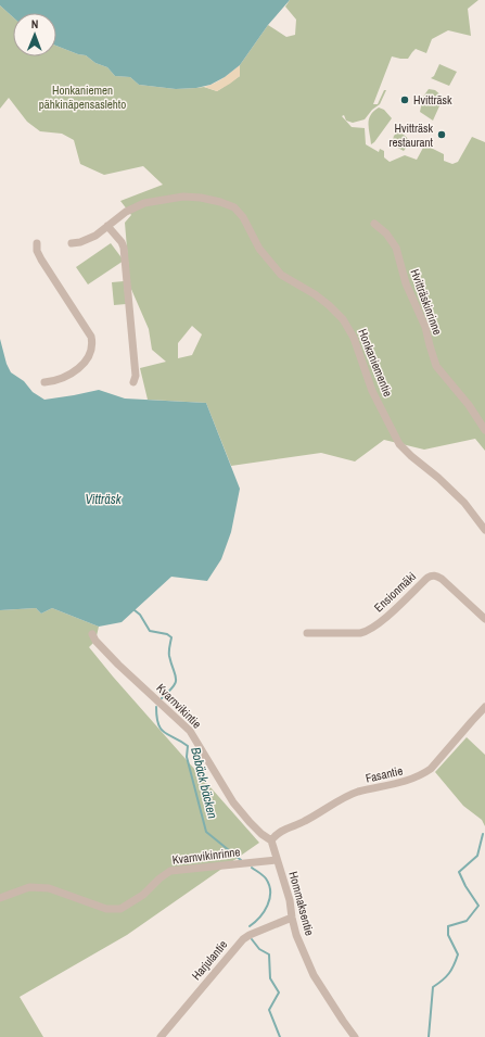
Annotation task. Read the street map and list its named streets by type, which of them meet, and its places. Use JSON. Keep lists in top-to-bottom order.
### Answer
{
  "streets": {
    "street": [
      "Hvitträskinrinne",
      "Honkaniementie",
      "Ensionmäki",
      "Kvarnvikintie",
      "Fasantie",
      "Kvarnvikinrinne",
      "Hommaksentie",
      "Harjulantie"
    ]
  },
  "crossings": [
    ["Kvarnvikintie", "Fasantie"],
    ["Kvarnvikintie", "Hommaksentie"],
    ["Fasantie", "Hommaksentie"],
    ["Kvarnvikinrinne", "Hommaksentie"],
    ["Hommaksentie", "Harjulantie"]
  ],
  "water": ["Vitträsk", "Bobäck bäcken"],
  "parks": ["Honkaniemen pähkinäpensaslehto"],
  "places": ["Hvitträsk", "Hvitträsk restaurant"],
  "north": "top"
}
